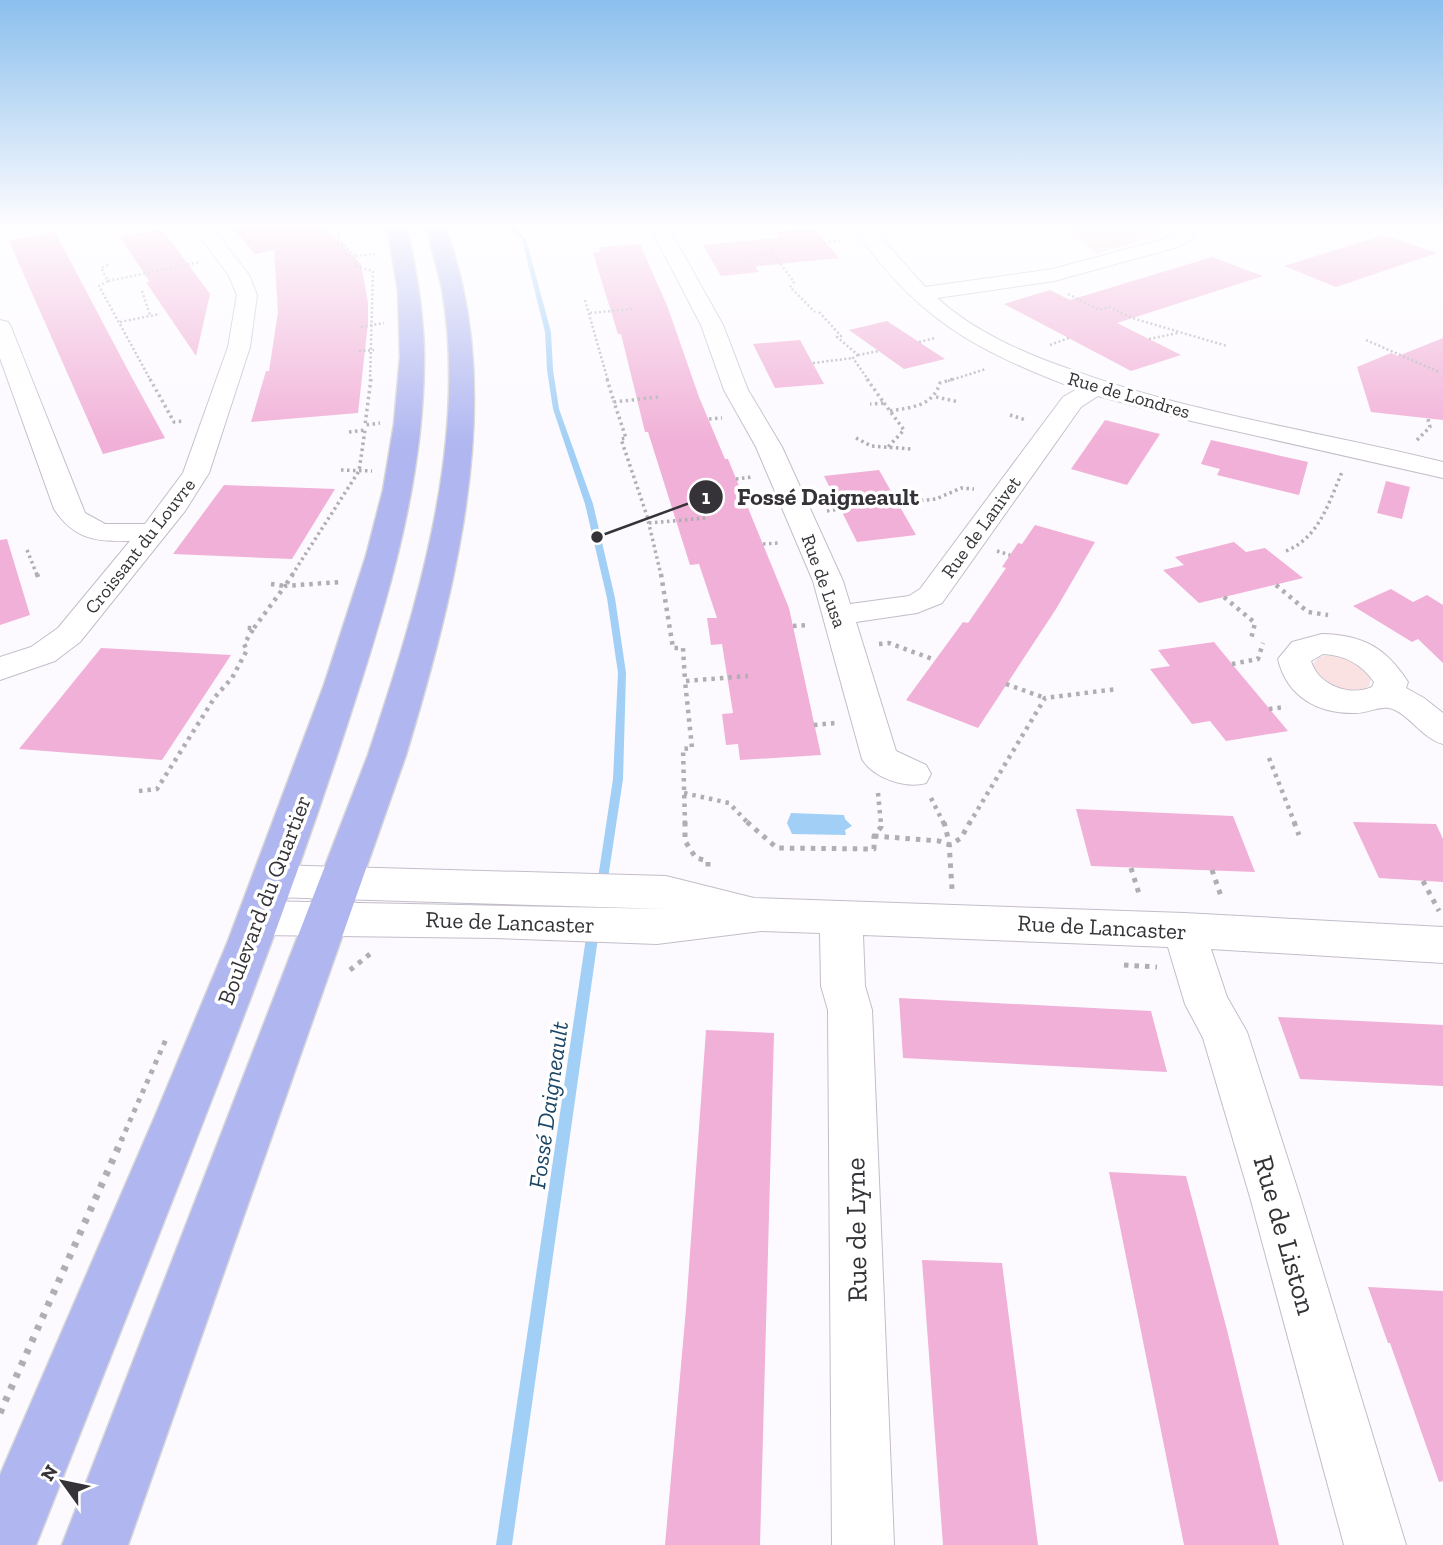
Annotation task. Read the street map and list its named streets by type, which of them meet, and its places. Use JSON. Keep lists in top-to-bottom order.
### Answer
{
  "streets": {
    "main road": ["Boulevard du Quartier"],
    "street": [
      "Rue de Londres",
      "Rue de Lanivet",
      "Croissant du Louvre",
      "Rue de Lusa",
      "Rue de Lancaster",
      "Rue de Lyne",
      "Rue de Liston"
    ]
  },
  "crossings": [
    ["Rue de Londres", "Rue de Lanivet"],
    ["Rue de Lanivet", "Rue de Lusa"],
    ["Boulevard du Quartier", "Rue de Lancaster"],
    ["Rue de Lancaster", "Rue de Lyne"],
    ["Rue de Lancaster", "Rue de Liston"]
  ],
  "water": ["Fossé Daigneault"],
  "places": ["Fossé Daigneault"],
  "north": "top left"
}
